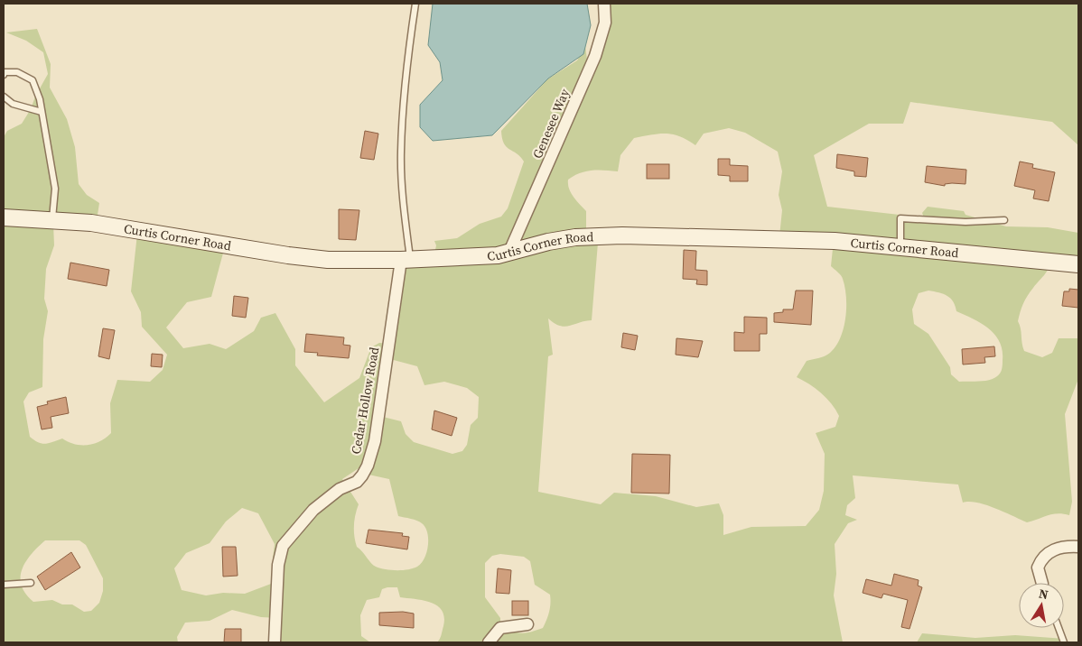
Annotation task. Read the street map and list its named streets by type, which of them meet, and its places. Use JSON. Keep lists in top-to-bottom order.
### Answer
{
  "streets": {
    "street": ["Genesee Way", "Curtis Corner Road", "Cedar Hollow Road"]
  },
  "crossings": [
    ["Genesee Way", "Curtis Corner Road"],
    ["Curtis Corner Road", "Cedar Hollow Road"]
  ],
  "north": "top"
}
